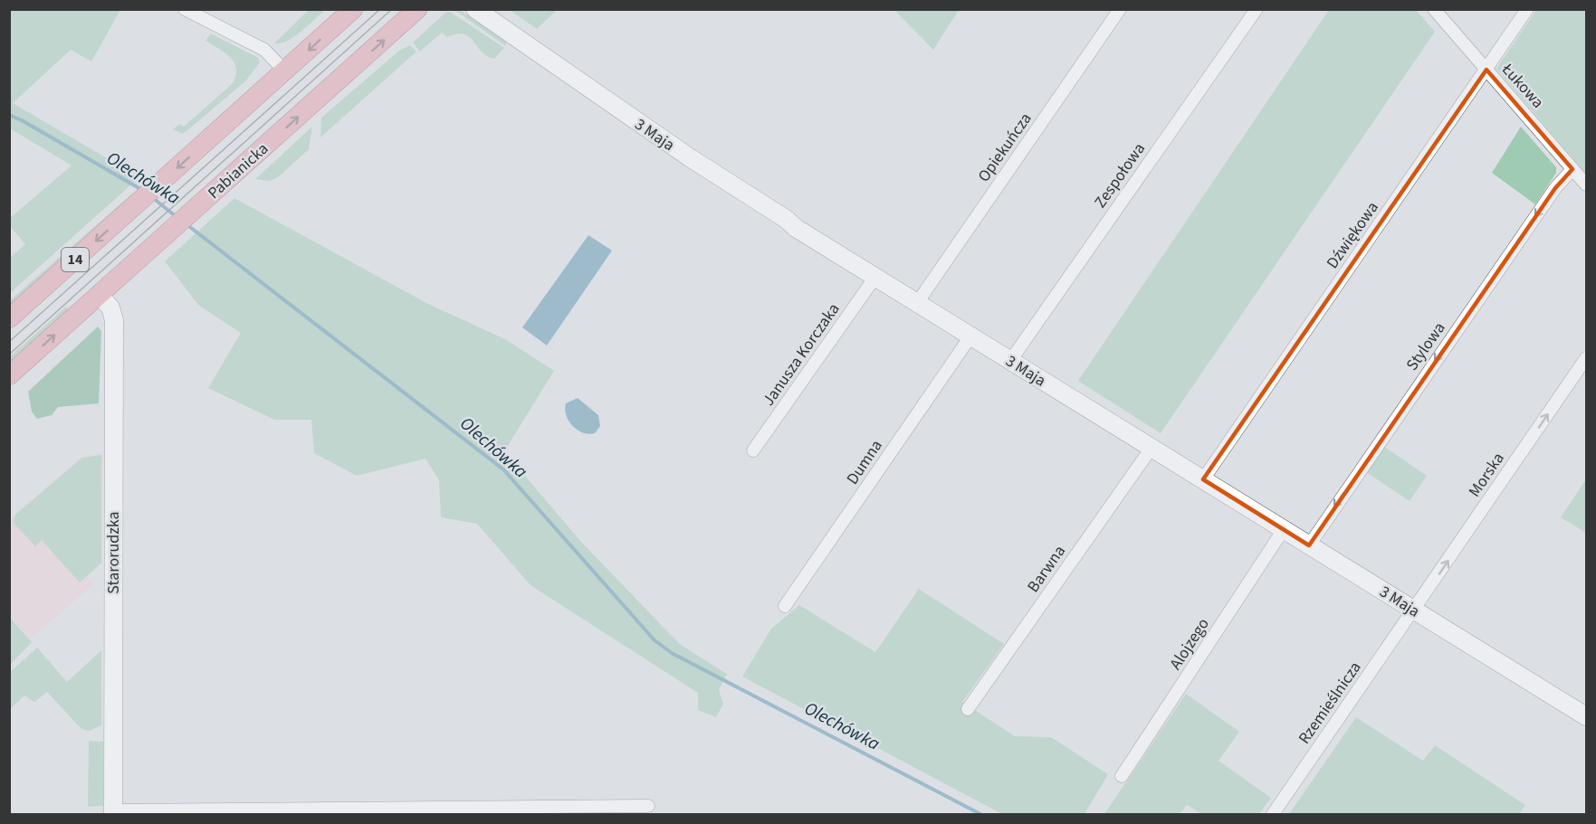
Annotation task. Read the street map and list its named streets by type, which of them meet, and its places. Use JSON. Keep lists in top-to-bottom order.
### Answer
{
  "streets": {
    "main road": ["Pabianicka", "14"],
    "street": [
      "Łukowa",
      "3 Maja",
      "Opiekuńcza",
      "Zespołowa",
      "Dźwiękowa",
      "Stylowa",
      "Janusza Korczaka",
      "Dumna",
      "Morska",
      "Starorudzka",
      "Barwna",
      "Alojzego",
      "Rzemieślnicza"
    ]
  },
  "crossings": [
    ["Łukowa", "Dźwiękowa"],
    ["Łukowa", "Stylowa"],
    ["3 Maja", "Opiekuńcza"],
    ["3 Maja", "Zespołowa"],
    ["3 Maja", "Dźwiękowa"],
    ["3 Maja", "Stylowa"],
    ["3 Maja", "Janusza Korczaka"],
    ["3 Maja", "Dumna"],
    ["3 Maja", "Morska"],
    ["3 Maja", "Barwna"],
    ["3 Maja", "Alojzego"],
    ["3 Maja", "Rzemieślnicza"],
    ["Pabianicka", "Starorudzka"],
    ["Morska", "Rzemieślnicza"]
  ],
  "one_way": ["Stylowa", "Morska"],
  "water": ["Olechówka"]
}
